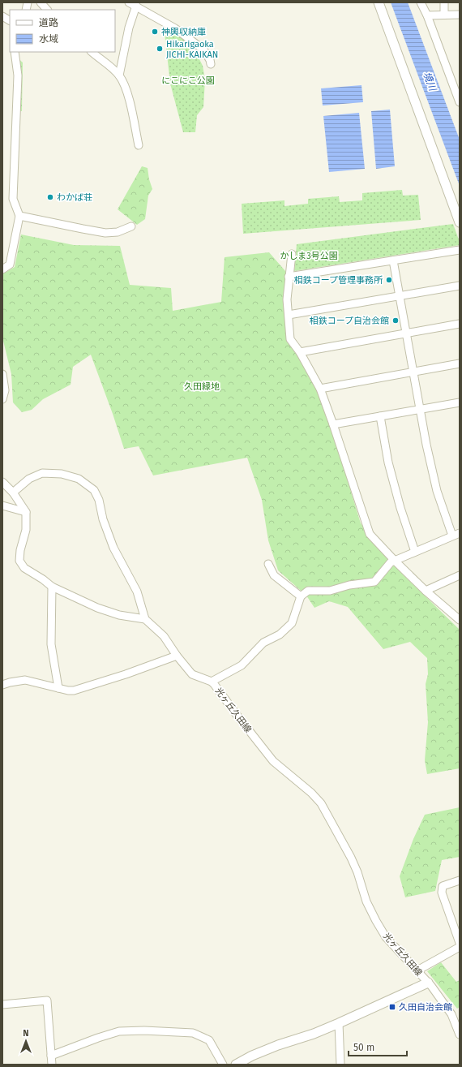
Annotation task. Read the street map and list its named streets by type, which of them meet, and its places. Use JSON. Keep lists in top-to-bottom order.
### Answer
{
  "streets": {
    "street": ["光ヶ丘久田線"]
  },
  "water": ["境川"],
  "parks": ["にこにこ公園", "かしま3号公園", "久田緑地"],
  "places": {
    "other": [
      "神輿収納庫",
      "Hikarigaoka JICHI-KAIKAN",
      "わかば荘",
      "相鉄コープ管理事務所",
      "相鉄コープ自治会館"
    ],
    "transit": ["久田自治会館"]
  },
  "legend": ["道路", "水域"],
  "scale_bar": "50 m",
  "north": "top"
}
